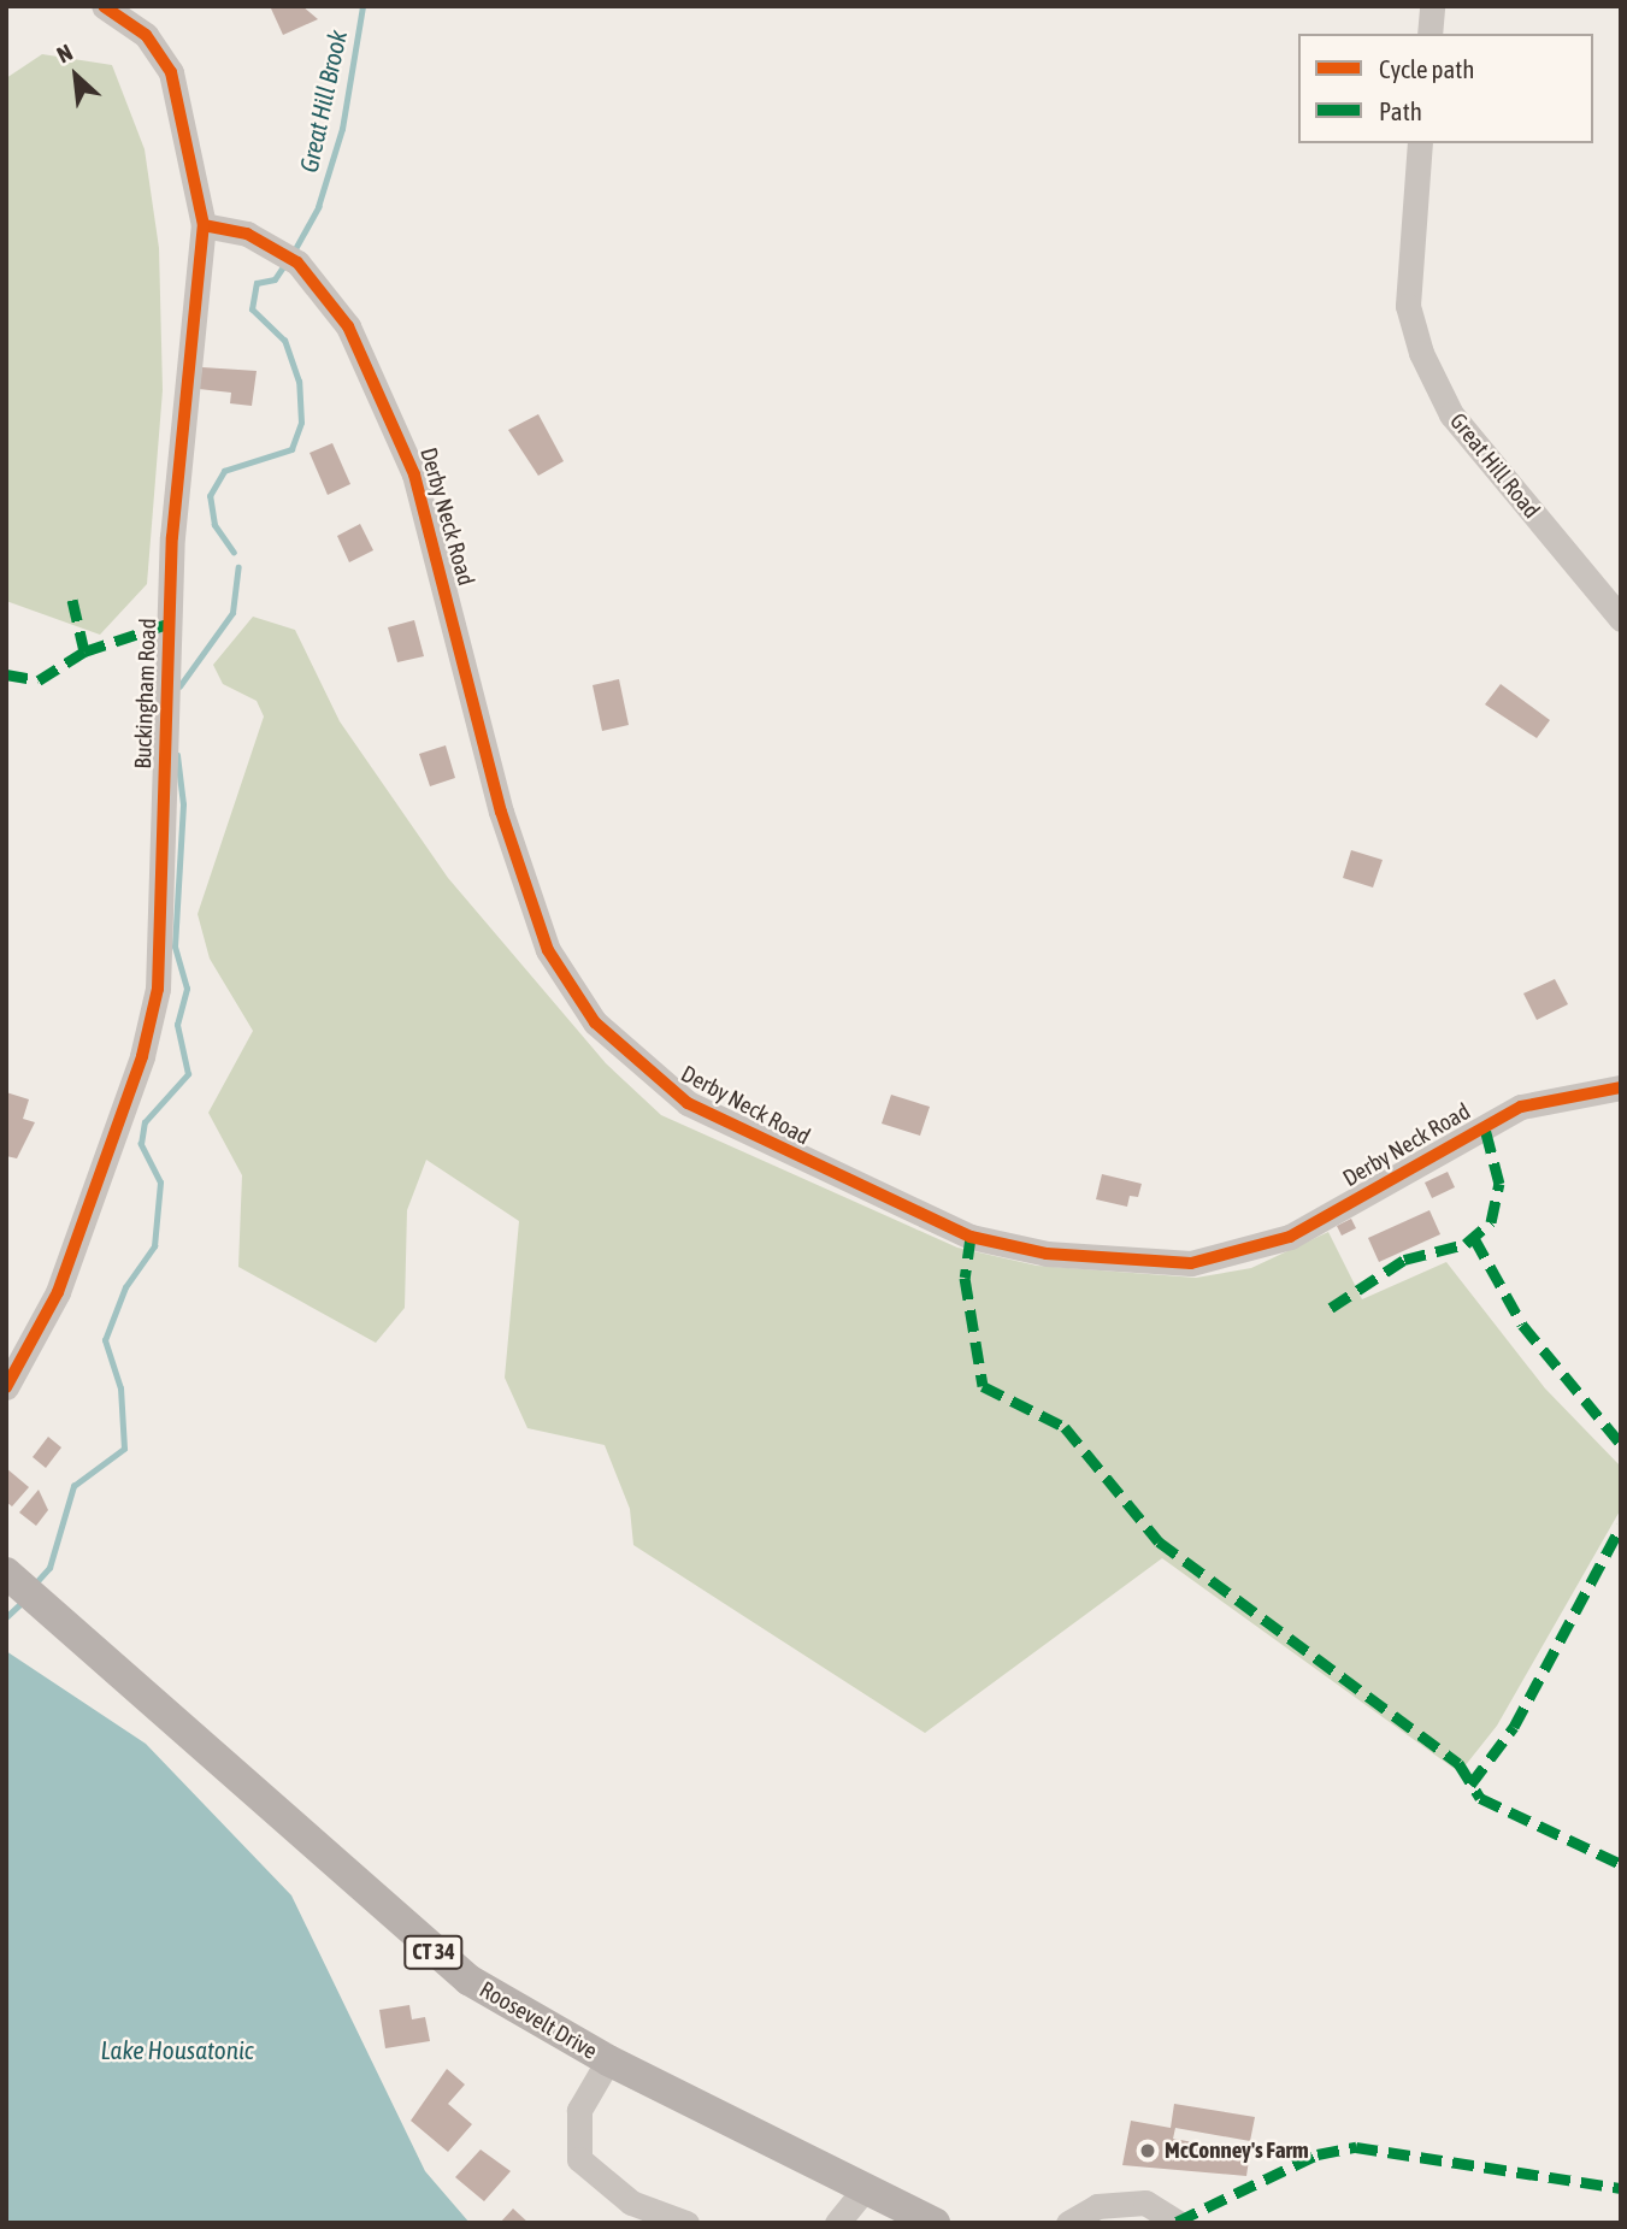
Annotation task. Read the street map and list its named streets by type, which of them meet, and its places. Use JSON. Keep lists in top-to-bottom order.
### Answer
{
  "streets": {
    "main road": ["CT 34", "Roosevelt Drive"],
    "street": ["Great Hill Road", "Derby Neck Road", "Buckingham Road"]
  },
  "crossings": [
    ["Derby Neck Road", "Buckingham Road"]
  ],
  "water": ["Great Hill Brook", "Lake Housatonic"],
  "places": ["McConney's Farm"],
  "legend": ["Cycle path", "Path"],
  "north": "top left"
}
